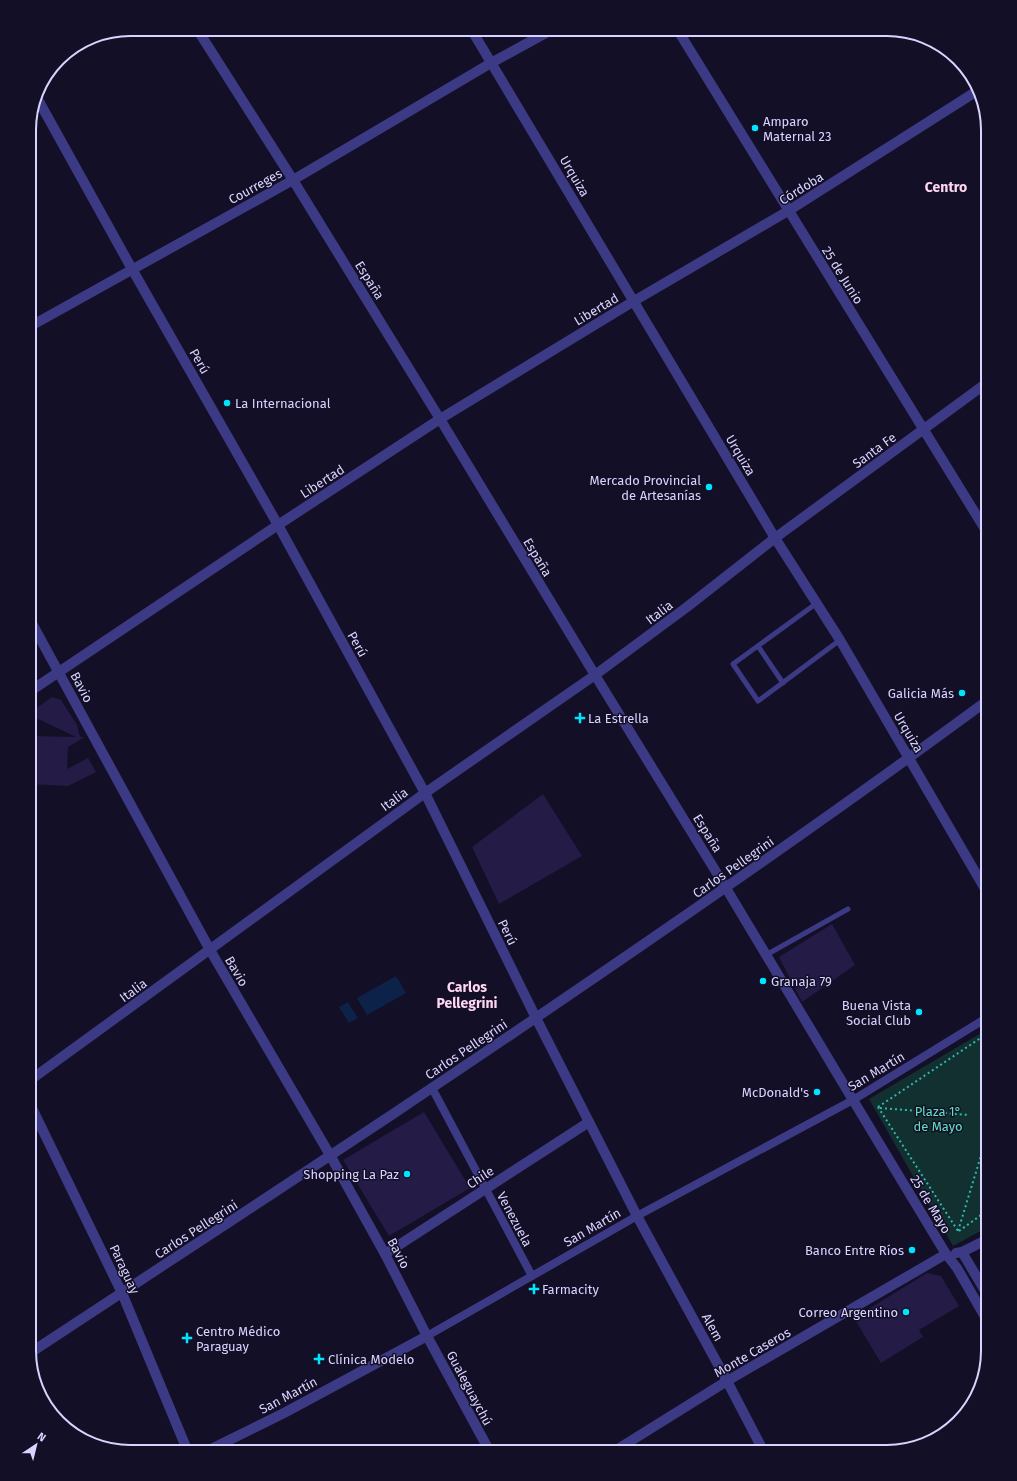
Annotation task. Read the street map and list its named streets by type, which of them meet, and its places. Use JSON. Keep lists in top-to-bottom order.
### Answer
{
  "streets": {
    "street": [
      "Urquiza",
      "Courreges",
      "Córdoba",
      "25 de Junio",
      "España",
      "Libertad",
      "Perú",
      "Santa Fe",
      "Italia",
      "Bavio",
      "Carlos Pellegrini",
      "San Martín",
      "Chile",
      "25 de Mayo",
      "Venezuela",
      "Paraguay",
      "Alem",
      "Monte Caseros",
      "Gualeguaychú"
    ]
  },
  "crossings": [
    ["Urquiza", "Courreges"],
    ["Urquiza", "Córdoba"],
    ["Urquiza", "Libertad"],
    ["Urquiza", "Santa Fe"],
    ["Urquiza", "Italia"],
    ["Urquiza", "Carlos Pellegrini"],
    ["Courreges", "España"],
    ["Courreges", "Perú"],
    ["Córdoba", "25 de Junio"],
    ["Córdoba", "Libertad"],
    ["25 de Junio", "Santa Fe"],
    ["España", "Libertad"],
    ["España", "Italia"],
    ["España", "Carlos Pellegrini"],
    ["España", "San Martín"],
    ["España", "25 de Mayo"],
    ["Libertad", "Perú"],
    ["Libertad", "Bavio"],
    ["Perú", "Italia"],
    ["Perú", "Carlos Pellegrini"],
    ["Perú", "San Martín"],
    ["Perú", "Chile"],
    ["Perú", "Alem"],
    ["Santa Fe", "Italia"],
    ["Italia", "Bavio"],
    ["Bavio", "Carlos Pellegrini"],
    ["Bavio", "San Martín"],
    ["Bavio", "Chile"],
    ["Bavio", "Gualeguaychú"],
    ["Carlos Pellegrini", "Venezuela"],
    ["Carlos Pellegrini", "Paraguay"],
    ["San Martín", "25 de Mayo"],
    ["San Martín", "Venezuela"],
    ["San Martín", "Alem"],
    ["San Martín", "Gualeguaychú"],
    ["Chile", "Venezuela"],
    ["25 de Mayo", "Monte Caseros"],
    ["Alem", "Monte Caseros"]
  ],
  "districts": ["Centro", "Carlos Pellegrini"],
  "parks": ["Plaza 1° de Mayo"],
  "places": {
    "other": [
      "Amparo Maternal 23",
      "La Internacional",
      "Mercado Provincial de Artesanías",
      "Galicia Más",
      "Granaja 79",
      "Buena Vista Social Club",
      "McDonald's",
      "Shopping La Paz",
      "Banco Entre Ríos",
      "Correo Argentino"
    ],
    "health": [
      "La Estrella",
      "Farmacity",
      "Centro Médico Paraguay",
      "Clínica Modelo"
    ]
  },
  "north": "top right"
}
